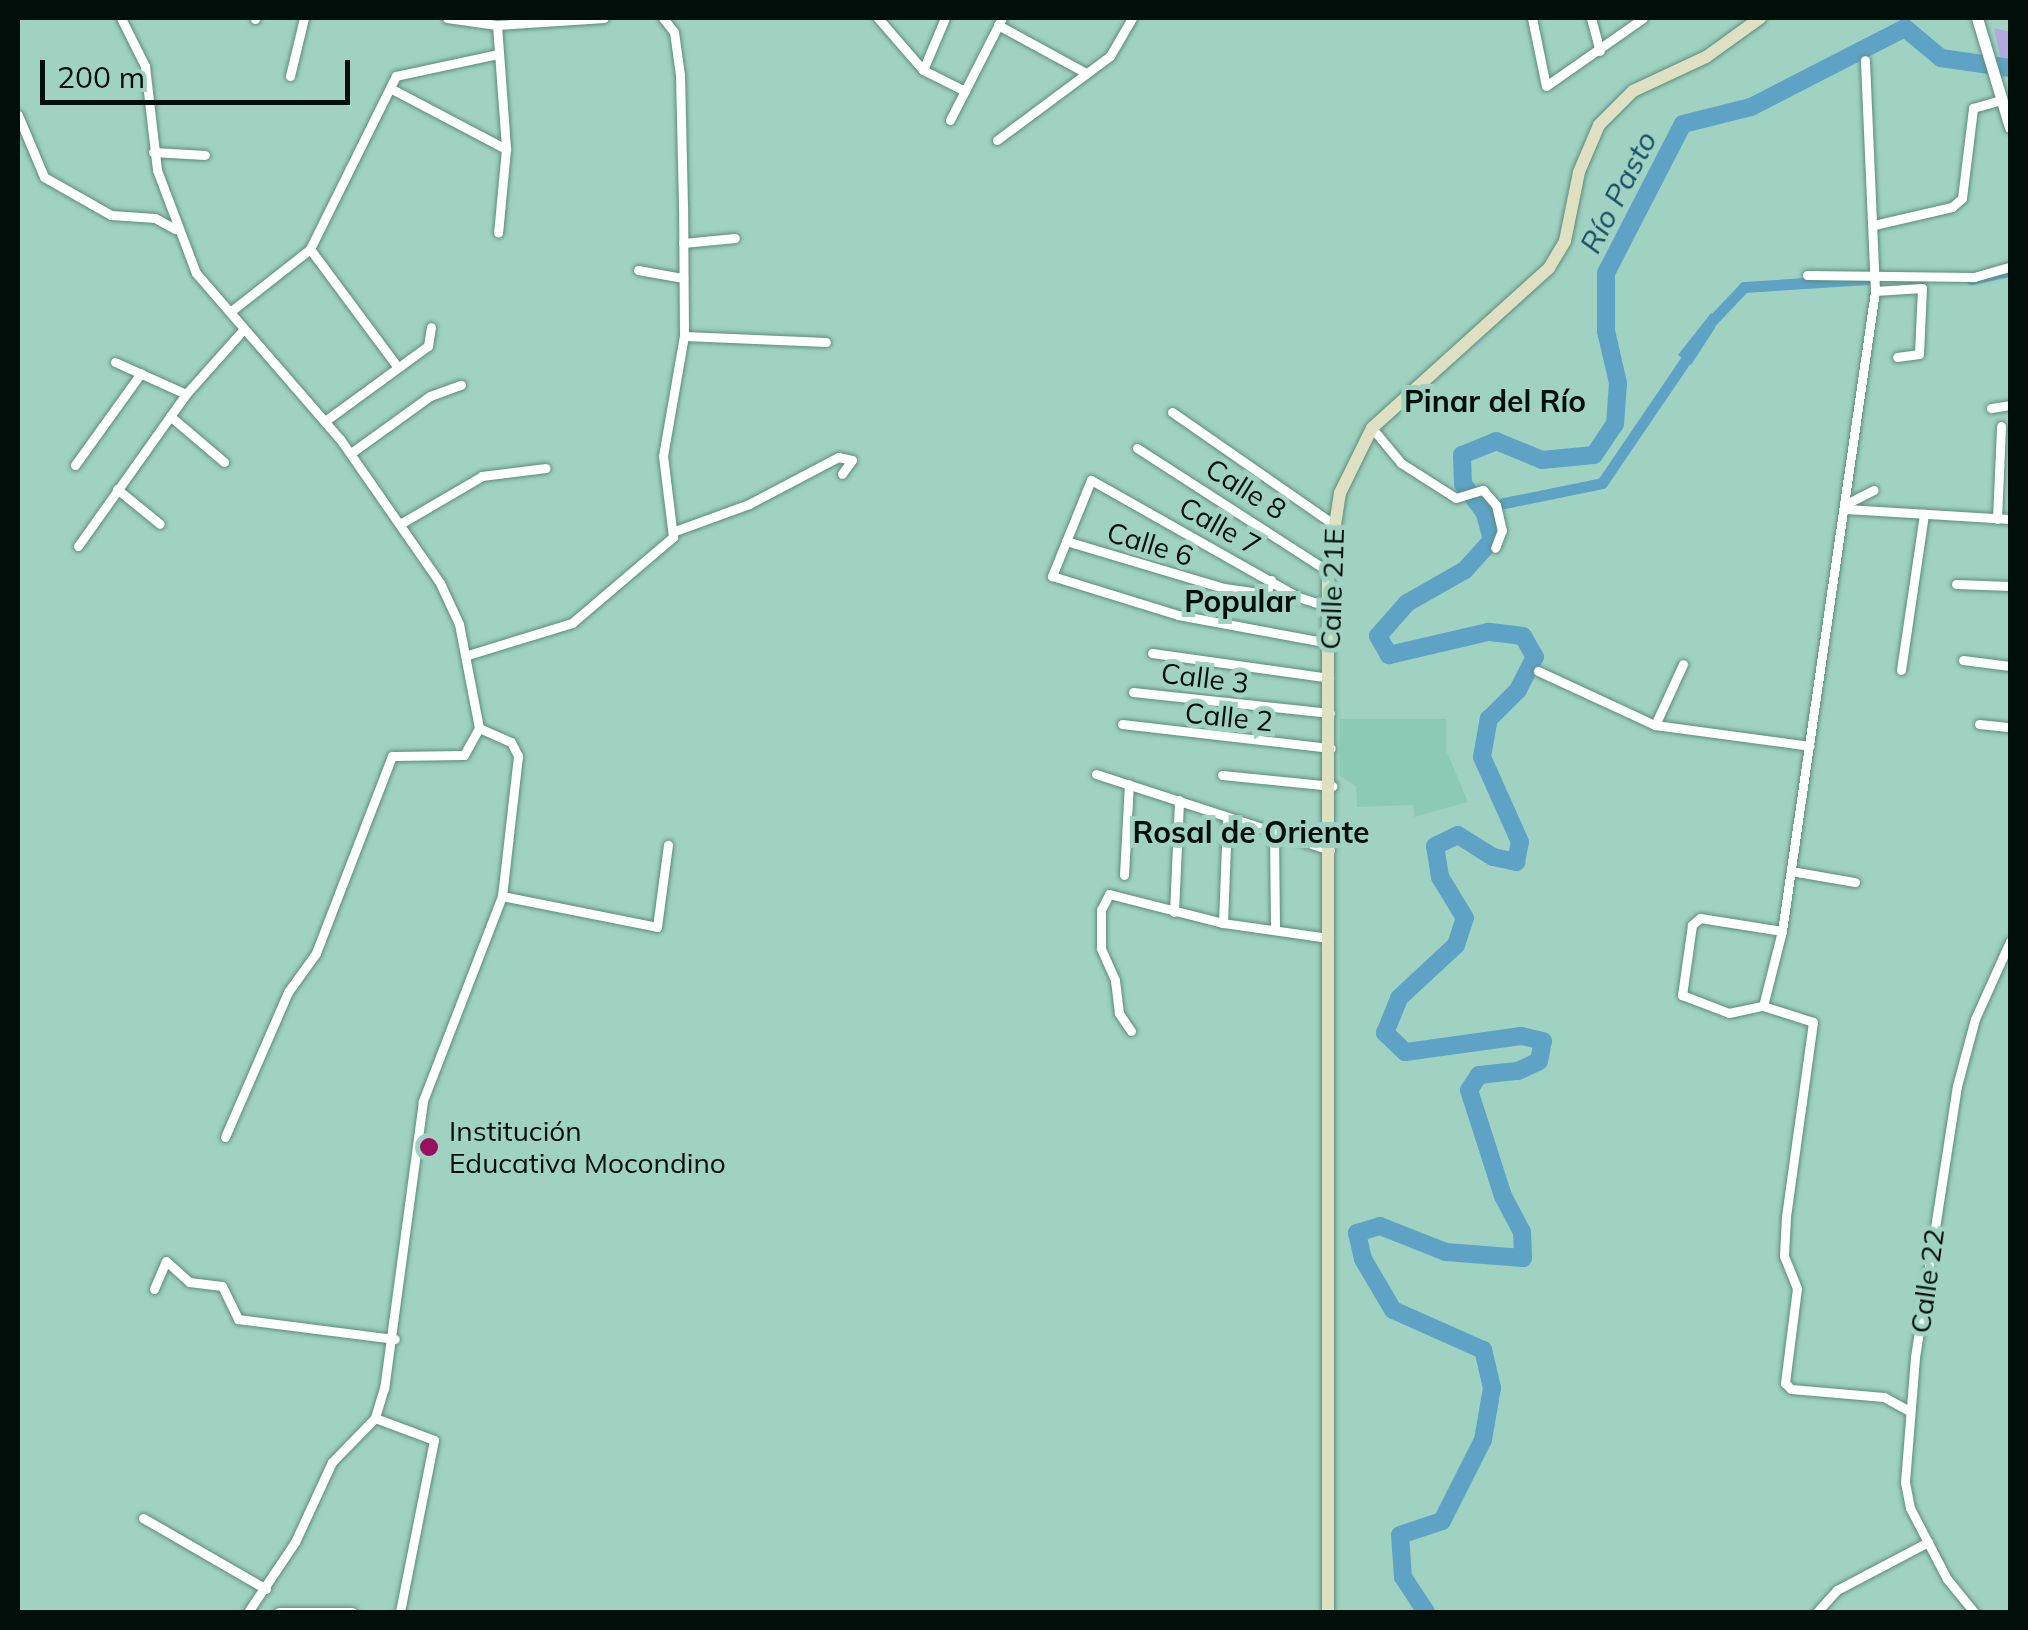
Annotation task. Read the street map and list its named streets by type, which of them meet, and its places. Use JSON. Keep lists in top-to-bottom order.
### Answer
{
  "streets": {
    "main road": ["Calle 21E"],
    "street": [
      "Calle 8",
      "Calle 7",
      "Calle 6",
      "Calle 3",
      "Calle 2",
      "Calle 22"
    ]
  },
  "crossings": [
    ["Calle 8", "Calle 21E"],
    ["Calle 7", "Calle 6"],
    ["Calle 7", "Calle 21E"],
    ["Calle 21E", "Calle 3"],
    ["Calle 21E", "Calle 2"]
  ],
  "districts": ["Pinar del Río", "Popular", "Rosal de Oriente"],
  "water": ["Río Pasto"],
  "places": ["Institución Educativa Mocondino"],
  "scale_bar": "200 m"
}
